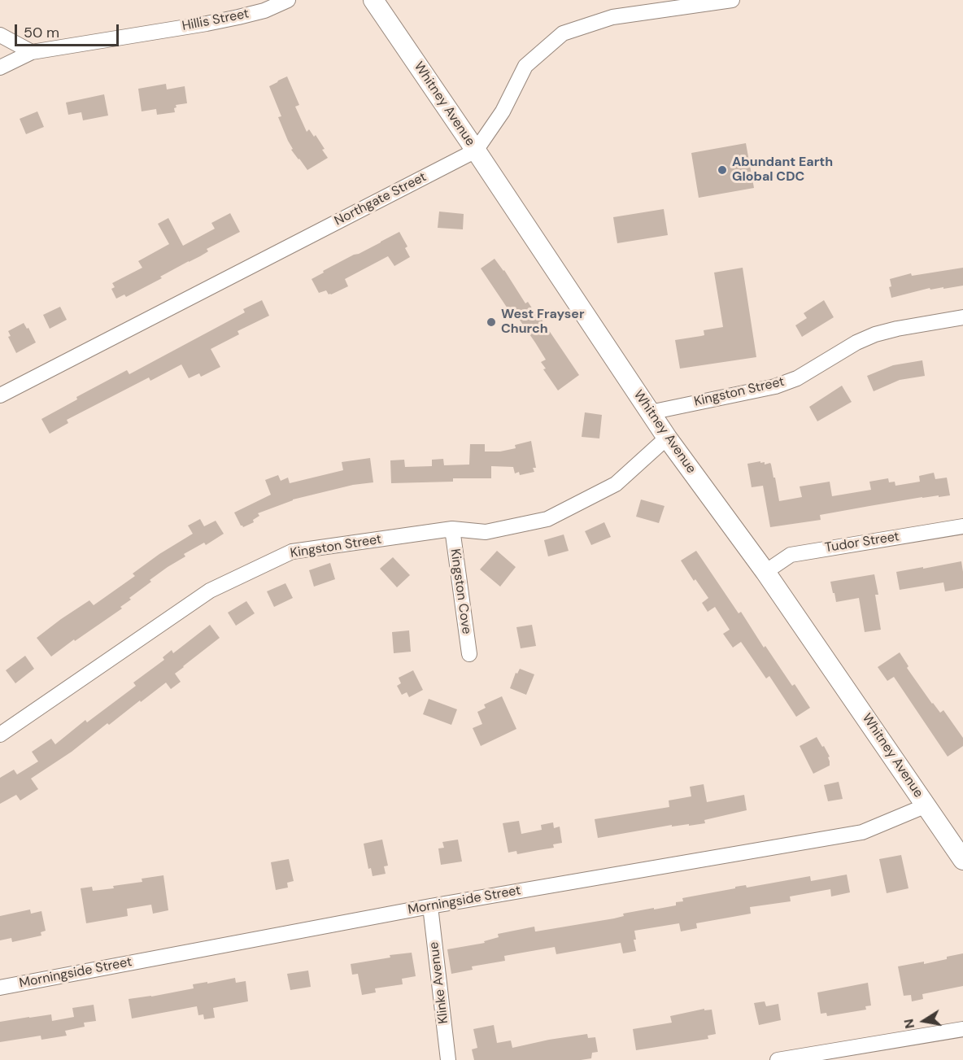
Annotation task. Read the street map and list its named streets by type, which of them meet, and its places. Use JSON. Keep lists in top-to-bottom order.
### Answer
{
  "streets": {
    "main road": ["Whitney Avenue"],
    "street": [
      "Hillis Street",
      "Northgate Street",
      "Kingston Street",
      "Tudor Street",
      "Kingston Cove",
      "Morningside Street",
      "Klinke Avenue"
    ]
  },
  "crossings": [
    ["Whitney Avenue", "Northgate Street"],
    ["Whitney Avenue", "Kingston Street"],
    ["Whitney Avenue", "Tudor Street"],
    ["Whitney Avenue", "Morningside Street"],
    ["Kingston Street", "Kingston Cove"],
    ["Morningside Street", "Klinke Avenue"]
  ],
  "places": ["Abundant Earth Global CDC", "West Frayser Church"],
  "scale_bar": "50 m",
  "north": "left"
}
